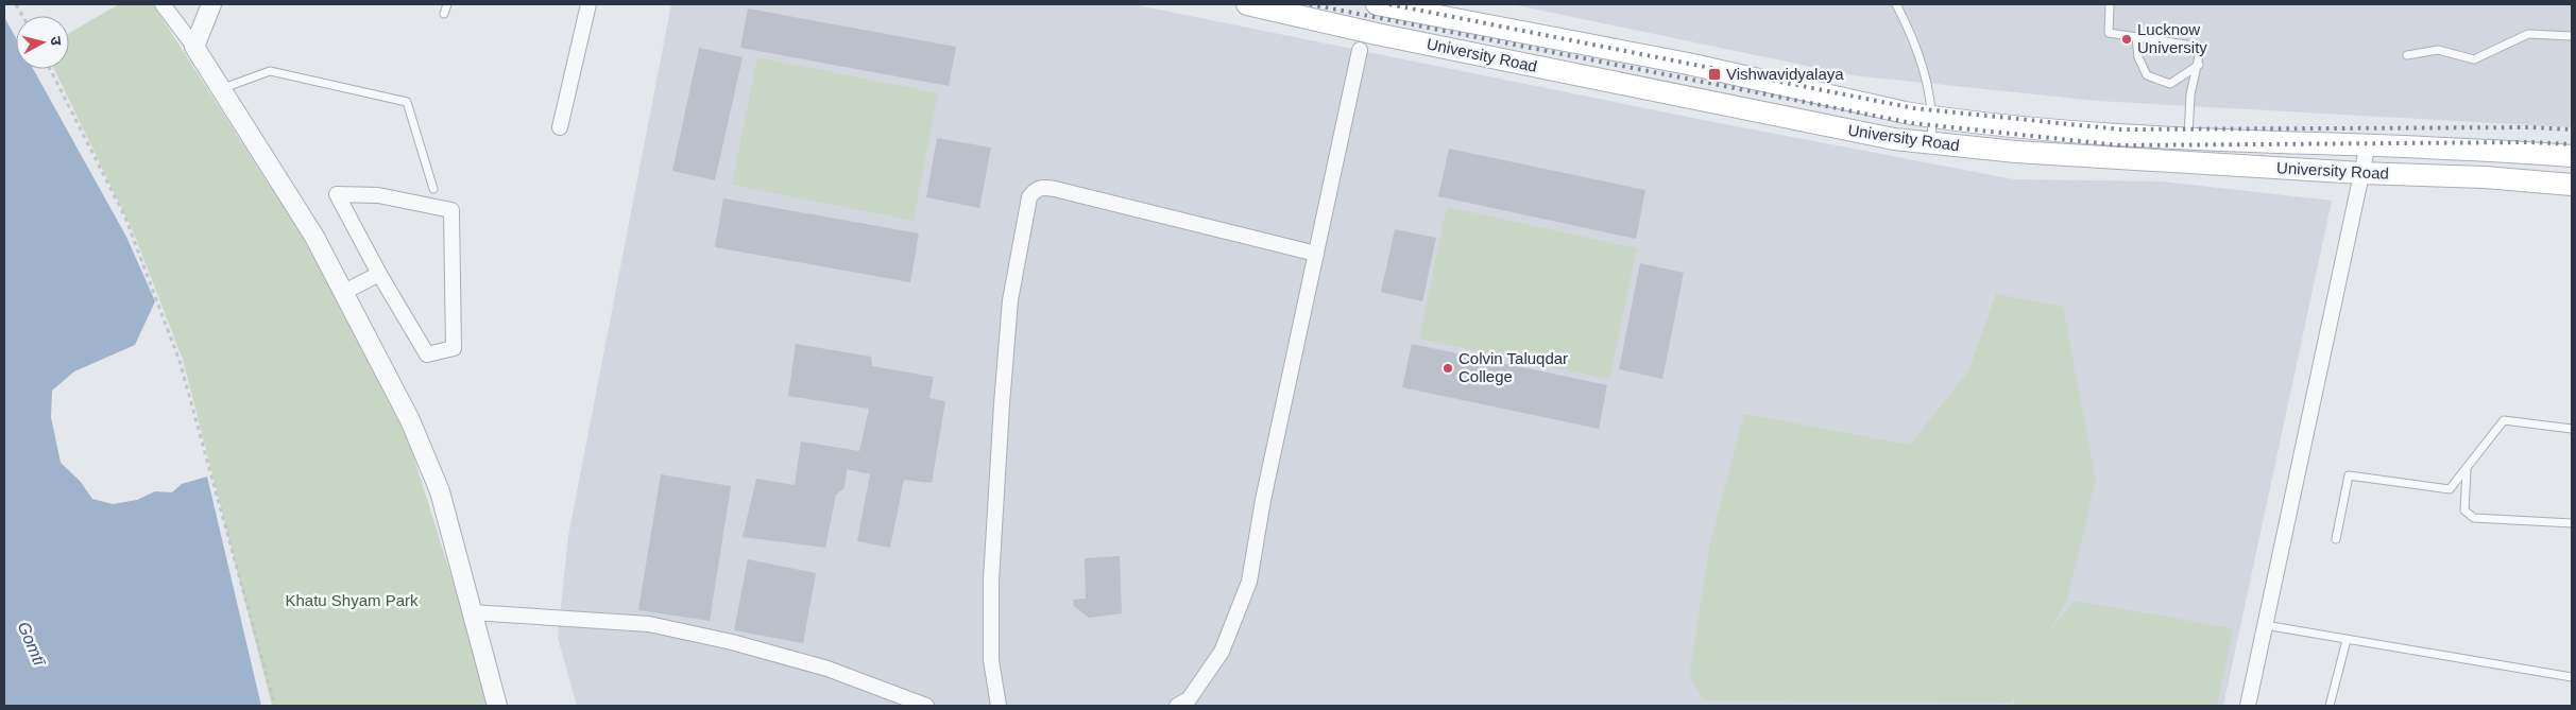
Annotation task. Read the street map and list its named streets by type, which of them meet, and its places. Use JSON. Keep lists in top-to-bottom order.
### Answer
{
  "streets": {
    "main road": ["University Road"]
  },
  "water": ["Gomtī"],
  "parks": ["Khatu Shyam Park"],
  "places": {
    "other": ["Lucknow University", "Colvin Taluqdar College"],
    "transit": ["Vishwavidyalaya"]
  },
  "north": "right"
}
